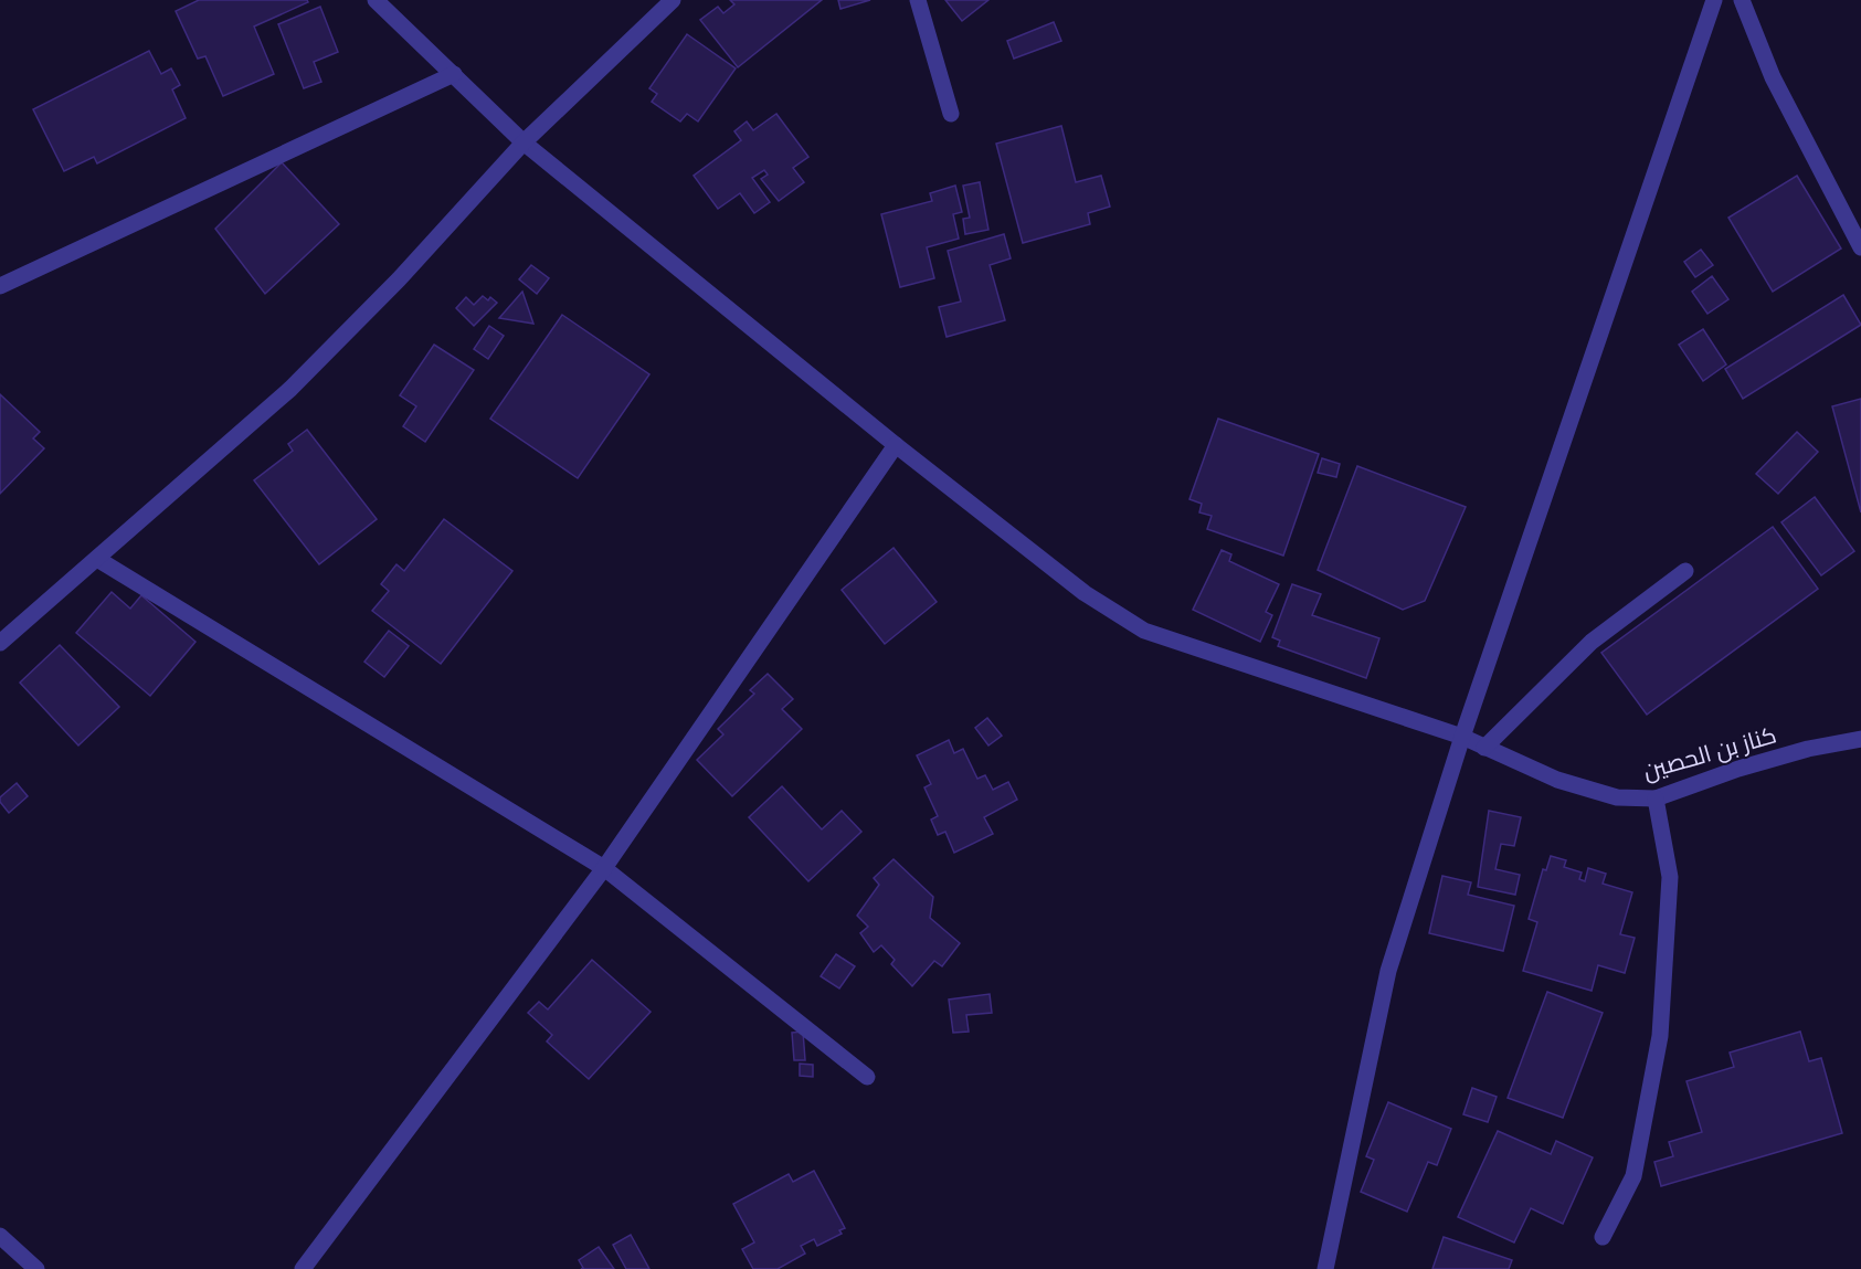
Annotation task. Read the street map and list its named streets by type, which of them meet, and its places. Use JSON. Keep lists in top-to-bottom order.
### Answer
{
  "streets": {
    "street": ["كناز بن الحصين"]
  }
}
